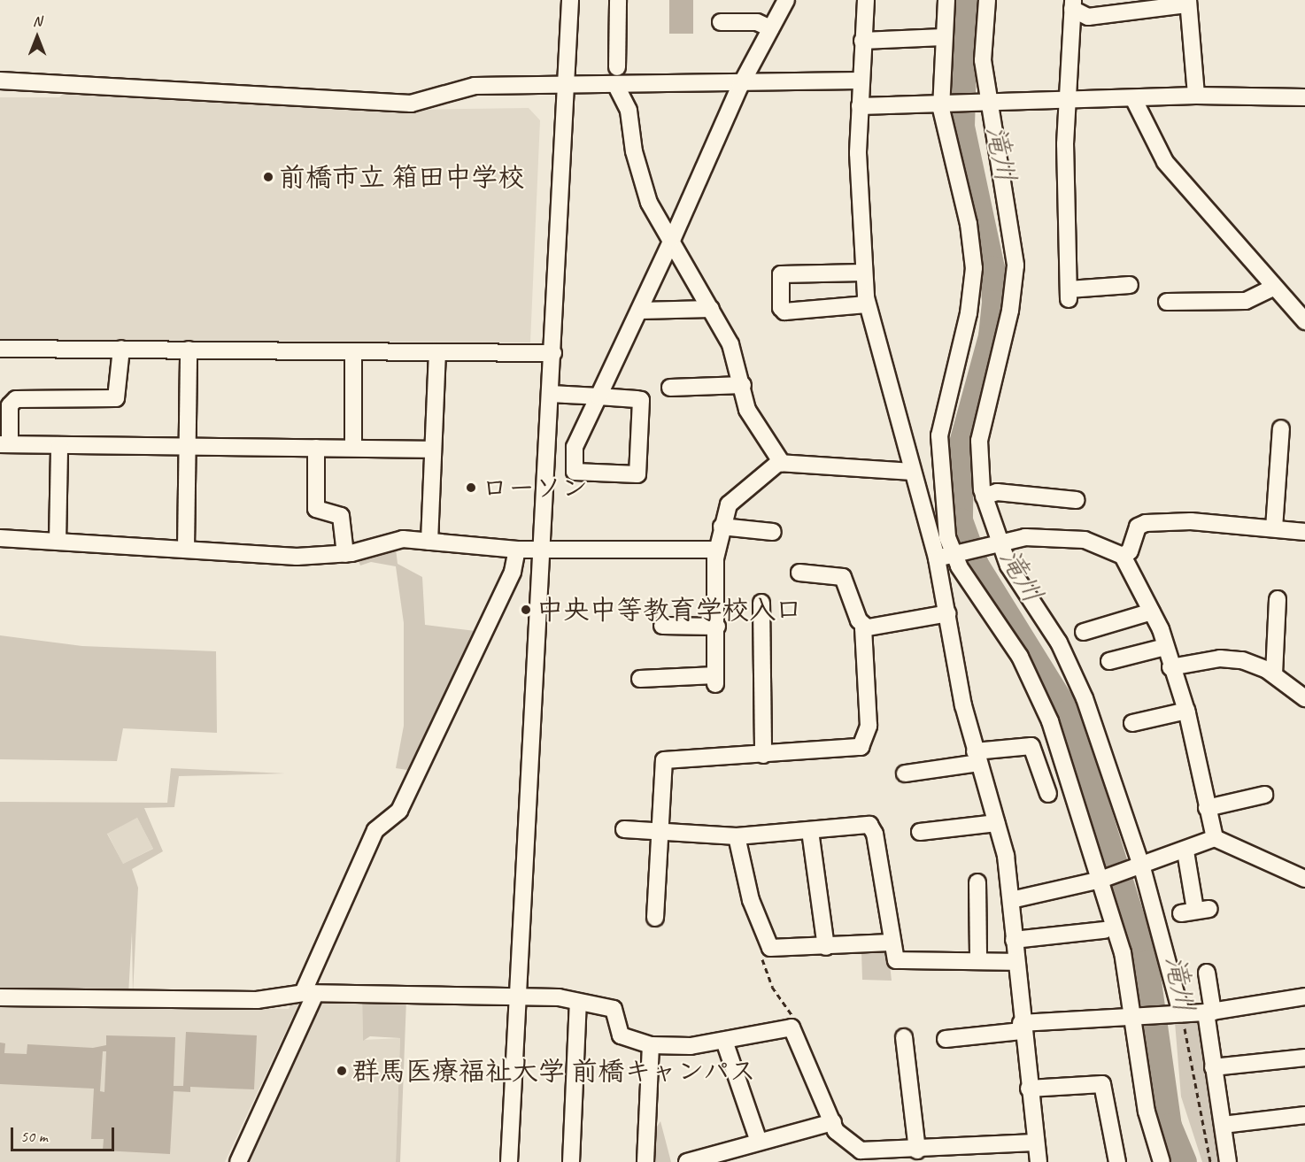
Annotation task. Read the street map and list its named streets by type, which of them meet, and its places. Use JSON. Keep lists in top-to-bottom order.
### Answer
{
  "water": ["滝川"],
  "places": [
    "前橋市立 箱田中学校",
    "ローソン",
    "中央中等教育学校入口",
    "群馬医療福祉大学 前橋キャンパス"
  ],
  "scale_bar": "50 m",
  "north": "top"
}
